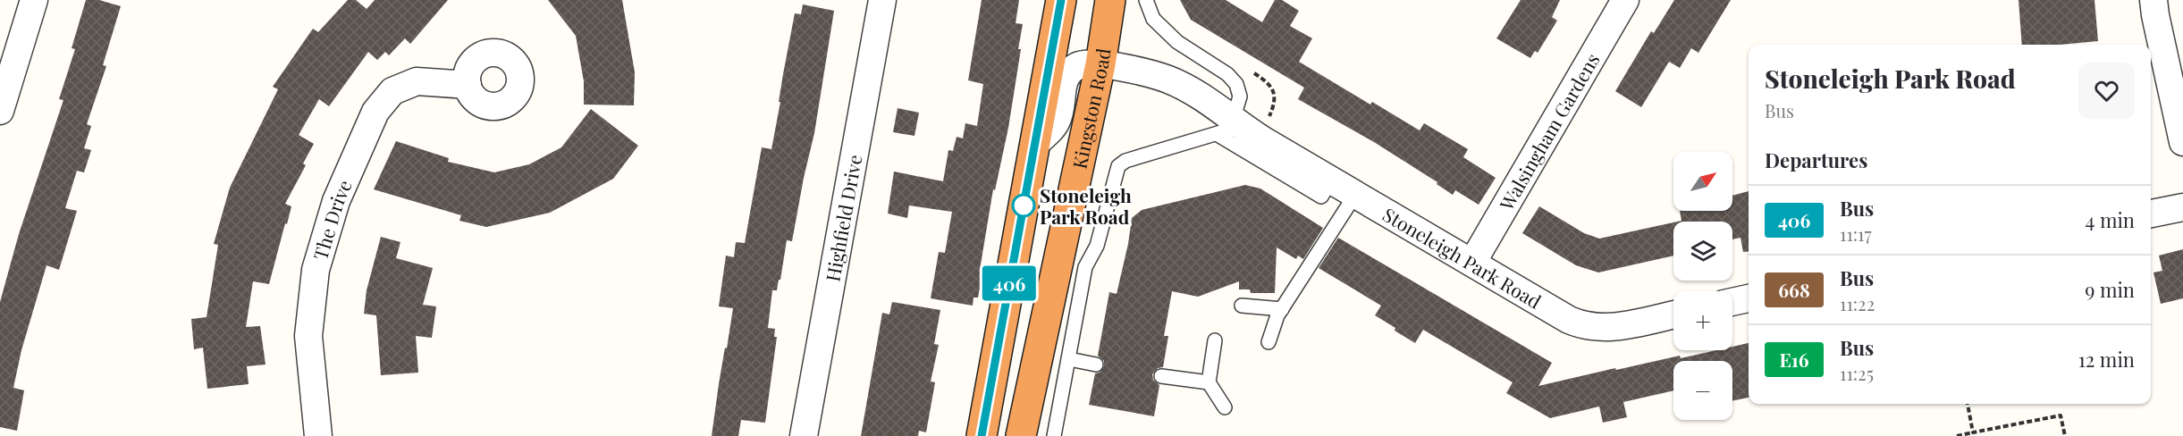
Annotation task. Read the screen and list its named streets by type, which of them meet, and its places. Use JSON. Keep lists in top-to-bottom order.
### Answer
{
  "streets": {
    "highway": ["Kingston Road"],
    "street": [
      "Walsingham Gardens",
      "Highfield Drive",
      "The Drive",
      "Stoneleigh Park Road"
    ]
  },
  "crossings": [
    ["Kingston Road", "Stoneleigh Park Road"],
    ["Walsingham Gardens", "Stoneleigh Park Road"]
  ],
  "places": ["Stoneleigh Park Road"],
  "lines": ["bus line 406"],
  "north": "top right",
  "page": {
    "on_map": "406",
    "heading": [
      ["Stoneleigh Park Road", "Bus"],
      "Departures"
    ],
    "map_buttons": ["+", "−"],
    "list": [
      {
        "mark": "406",
        "name": "Bus",
        "note": "11:17",
        "value": "4 min"
      },
      {
        "mark": "668",
        "name": "Bus",
        "note": "11:22",
        "value": "9 min"
      },
      {
        "mark": "E16",
        "name": "Bus",
        "note": "11:25",
        "value": "12 min"
      }
    ]
  }
}
